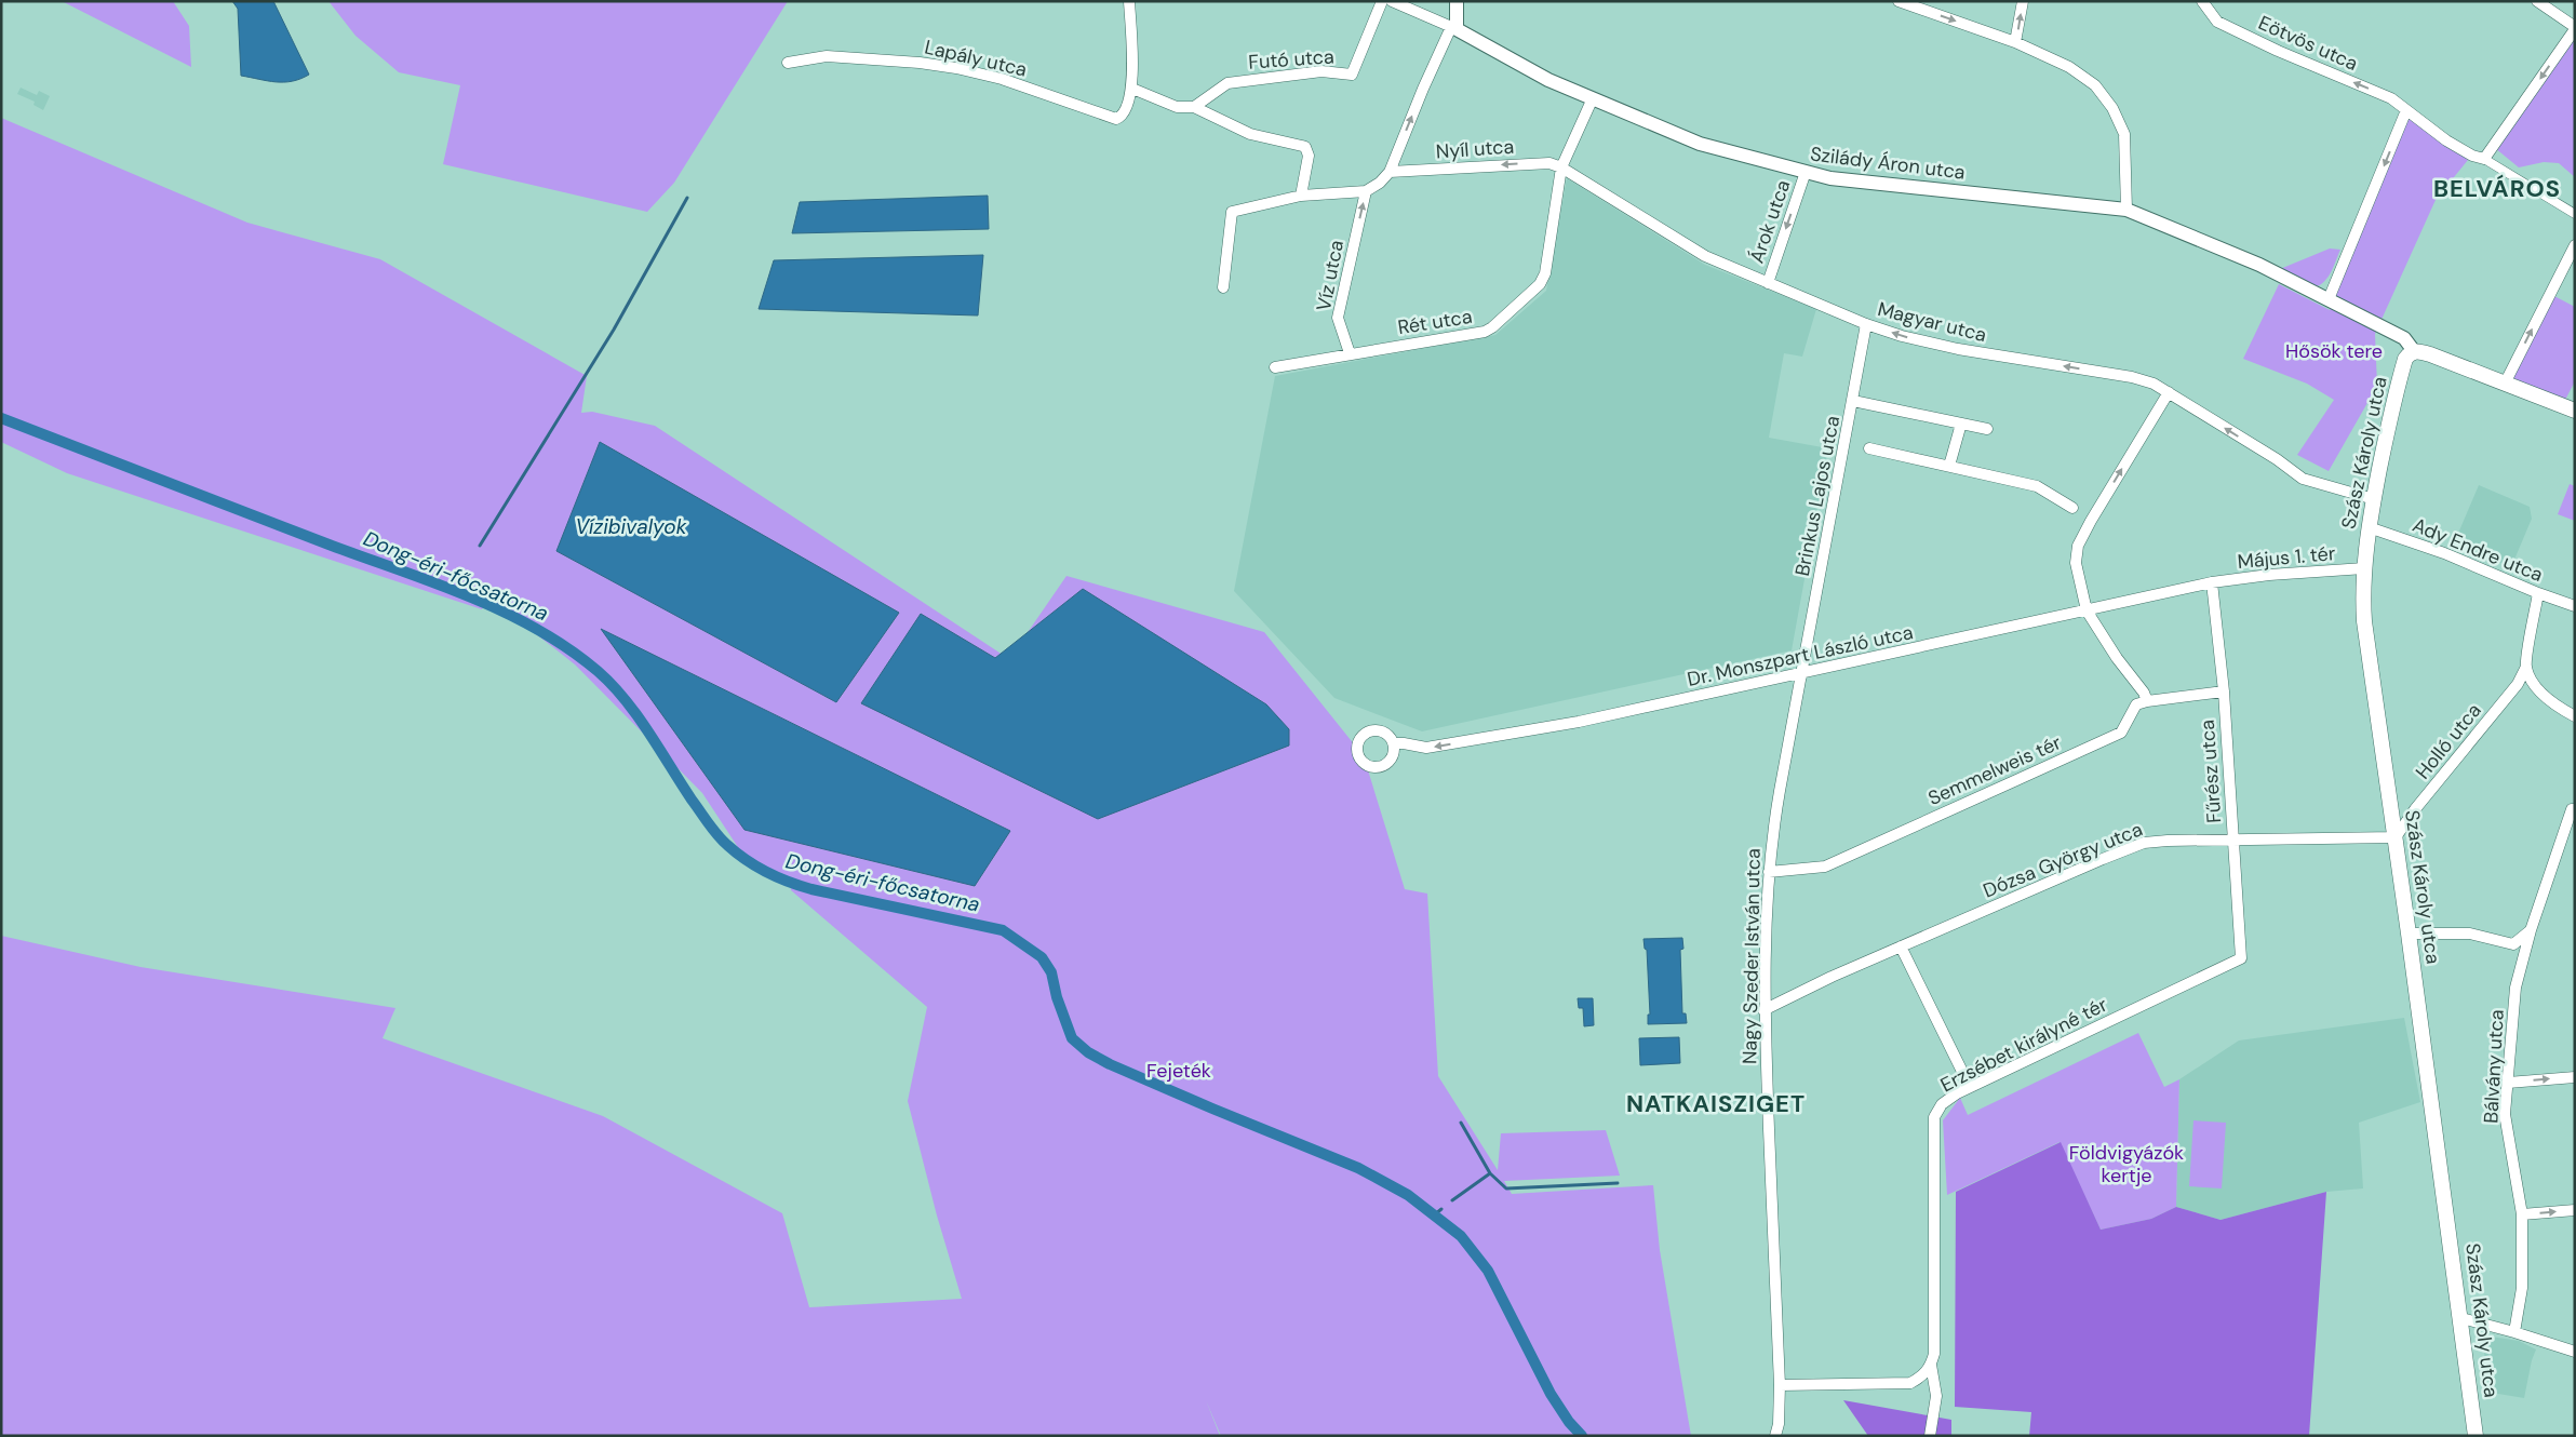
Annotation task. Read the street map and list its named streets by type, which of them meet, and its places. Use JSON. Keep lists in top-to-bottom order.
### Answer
{
  "streets": {
    "main road": ["Szász Károly utca"],
    "street": [
      "Eötvös utca",
      "Lapály utca",
      "Futó utca",
      "Nyíl utca",
      "Szilády Áron utca",
      "Árok utca",
      "Víz utca",
      "Rét utca",
      "Magyar utca",
      "Brinkus Lajos utca",
      "Ady Endre utca",
      "Május 1. tér",
      "Dr. Monszpart László utca",
      "Holló utca",
      "Semmelweis tér",
      "Fűrész utca",
      "Dózsa György utca",
      "Nagy Szeder István utca",
      "Erzsébet királyné tér",
      "Bálvány utca"
    ]
  },
  "crossings": [
    ["Nyíl utca", "Rét utca"],
    ["Nyíl utca", "Magyar utca"],
    ["Szilády Áron utca", "Árok utca"],
    ["Árok utca", "Magyar utca"],
    ["Víz utca", "Rét utca"],
    ["Rét utca", "Magyar utca"],
    ["Magyar utca", "Szász Károly utca"],
    ["Magyar utca", "Brinkus Lajos utca"],
    ["Szász Károly utca", "Ady Endre utca"],
    ["Szász Károly utca", "Május 1. tér"],
    ["Szász Károly utca", "Holló utca"],
    ["Szász Károly utca", "Dózsa György utca"],
    ["Brinkus Lajos utca", "Dr. Monszpart László utca"],
    ["Brinkus Lajos utca", "Nagy Szeder István utca"],
    ["Május 1. tér", "Dr. Monszpart László utca"],
    ["Május 1. tér", "Fűrész utca"],
    ["Dr. Monszpart László utca", "Fűrész utca"],
    ["Dr. Monszpart László utca", "Nagy Szeder István utca"],
    ["Holló utca", "Dózsa György utca"],
    ["Semmelweis tér", "Nagy Szeder István utca"],
    ["Fűrész utca", "Dózsa György utca"],
    ["Fűrész utca", "Erzsébet királyné tér"],
    ["Dózsa György utca", "Nagy Szeder István utca"]
  ],
  "one_way": [
    "Eötvös utca",
    "Nyíl utca",
    "Árok utca",
    "Víz utca",
    "Magyar utca",
    "Dr. Monszpart László utca"
  ],
  "districts": ["BELVÁROS", "NATKAISZIGET"],
  "water": ["Vízibivalyok", "Dong-éri-főcsatorna"],
  "parks": ["Hősök tere", "Fejeték", "Földvigyázók kertje"]
}
